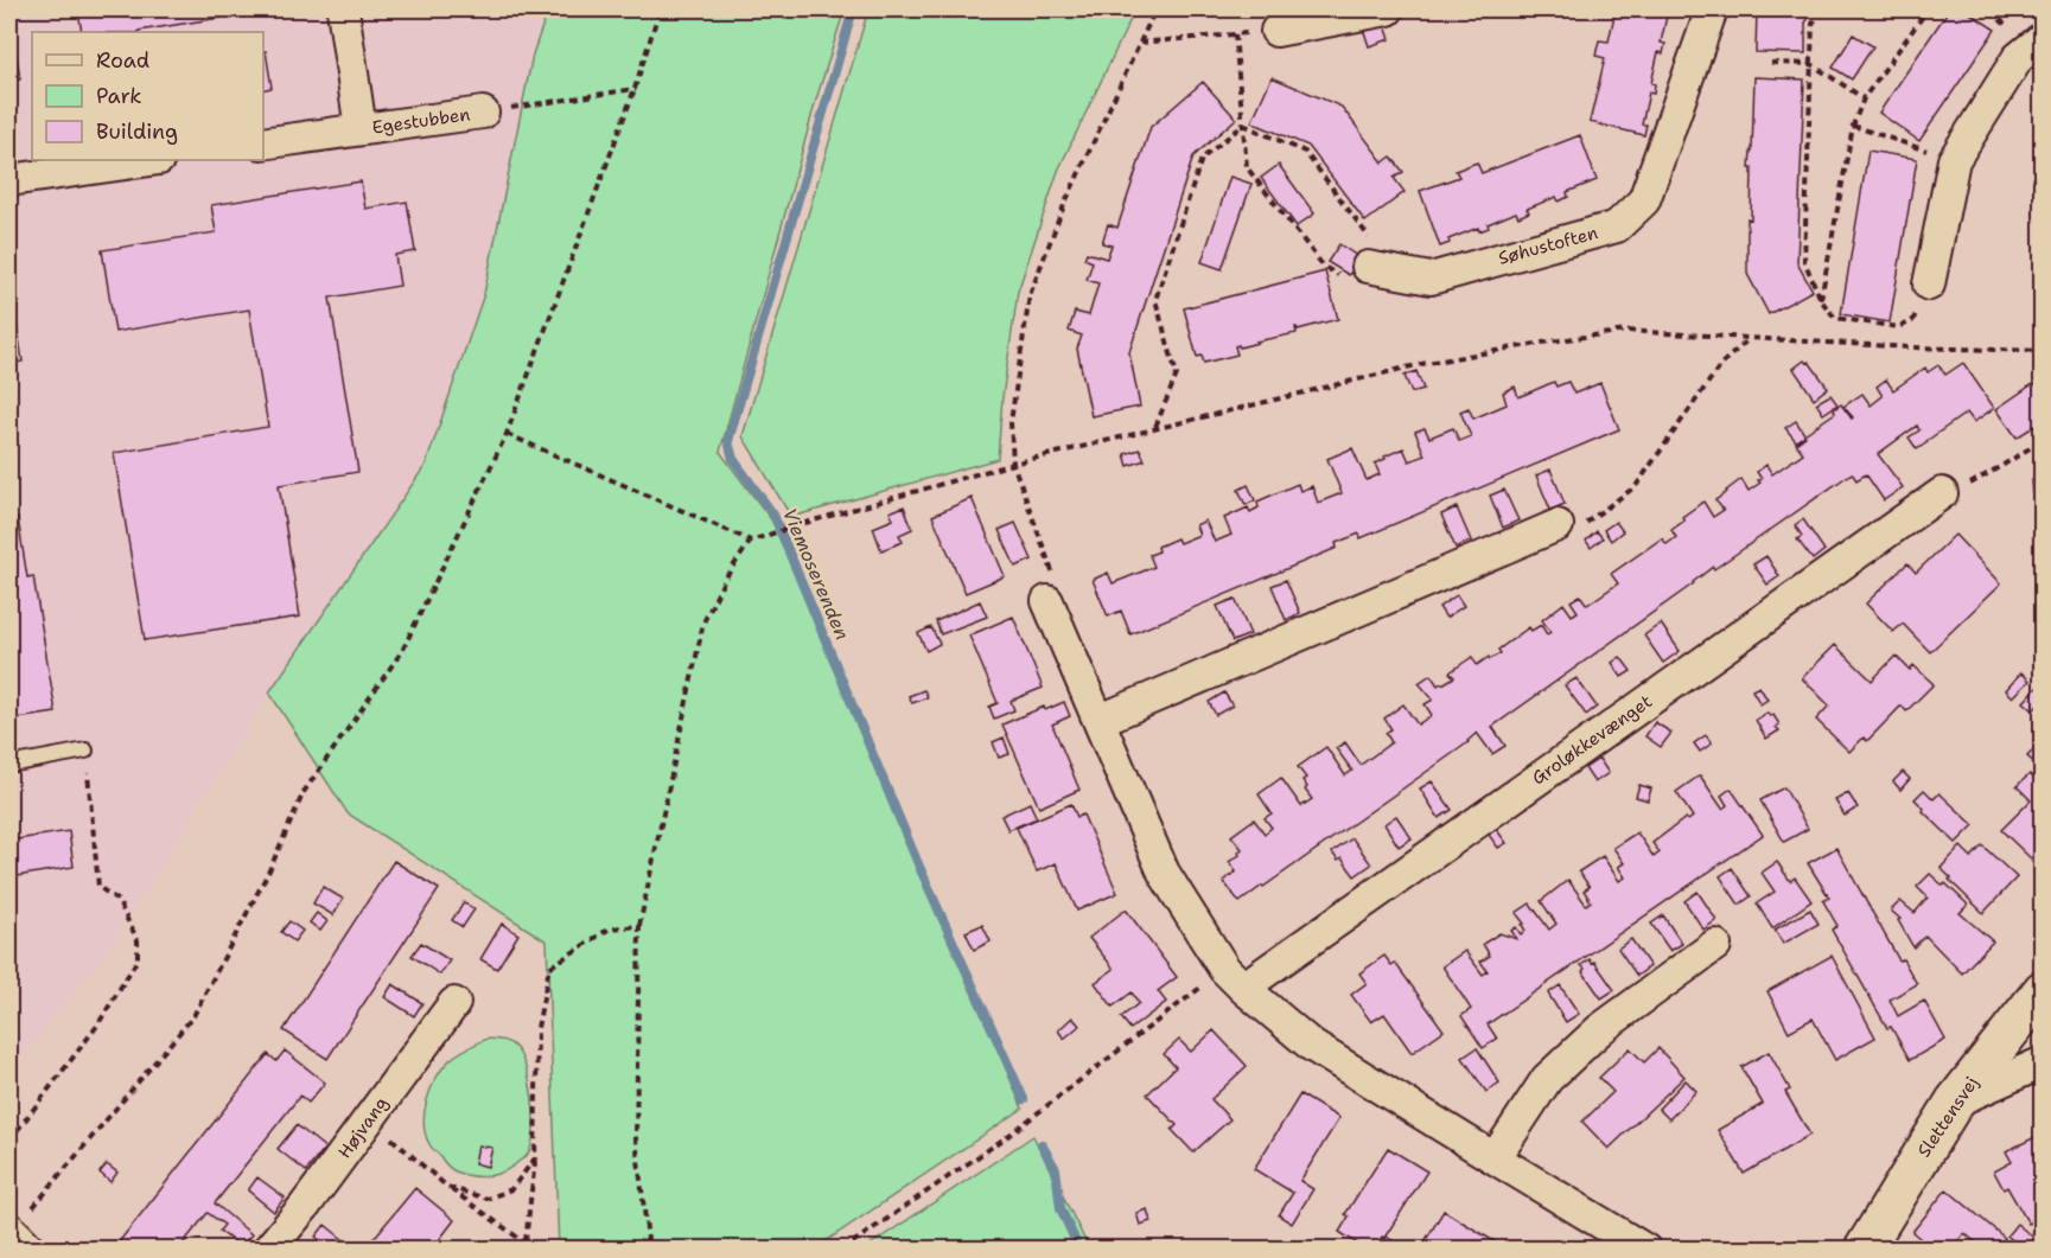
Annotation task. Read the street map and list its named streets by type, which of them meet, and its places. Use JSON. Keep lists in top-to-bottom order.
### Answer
{
  "streets": {
    "street": [
      "Egestubben",
      "Søhustoften",
      "Groløkkevænget",
      "Slettensvej",
      "Højvang"
    ]
  },
  "water": ["Viemoserenden"],
  "legend": ["Road", "Park", "Building"]
}
